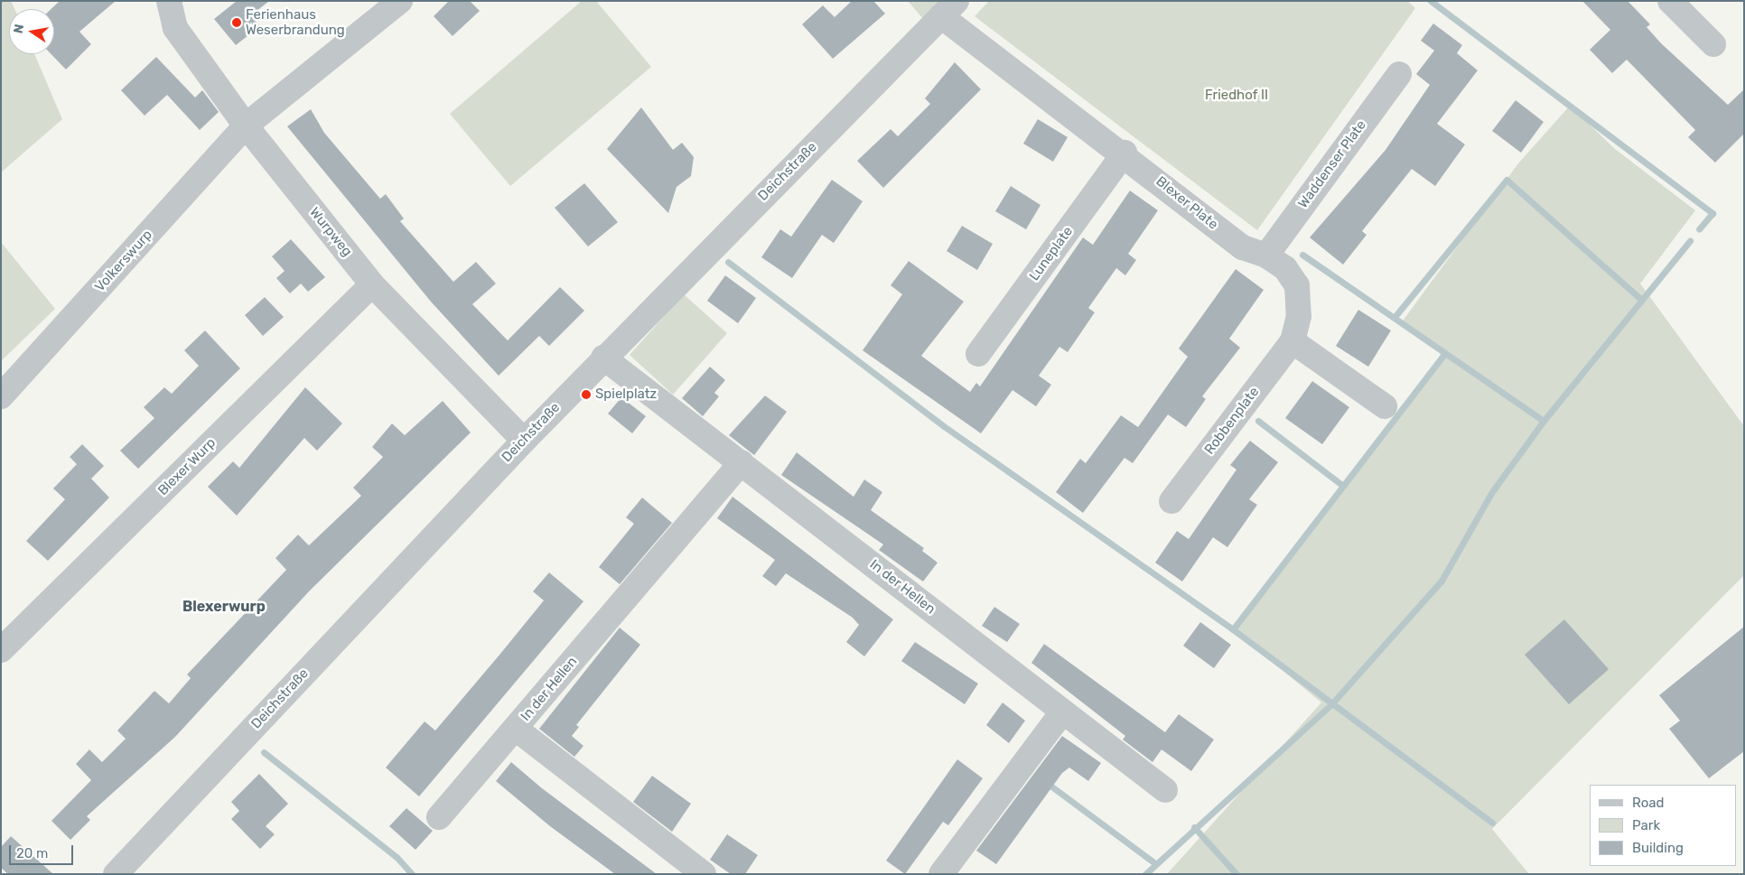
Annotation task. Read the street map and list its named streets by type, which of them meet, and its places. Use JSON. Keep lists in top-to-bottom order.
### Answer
{
  "streets": {
    "street": [
      "Waddenser Plate",
      "Deichstraße",
      "Blexer Plate",
      "Wurpweg",
      "Luneplate",
      "Volkerswurp",
      "Robbenplate",
      "Blexer Wurp",
      "In der Hellen"
    ]
  },
  "crossings": [
    ["Waddenser Plate", "Blexer Plate"],
    ["Deichstraße", "Blexer Plate"],
    ["Deichstraße", "Wurpweg"],
    ["Deichstraße", "In der Hellen"],
    ["Blexer Plate", "Luneplate"],
    ["Blexer Plate", "Robbenplate"],
    ["Wurpweg", "Volkerswurp"],
    ["Wurpweg", "Blexer Wurp"]
  ],
  "districts": ["Blexerwurp"],
  "parks": ["Friedhof II"],
  "places": ["Ferienhaus Weserbrandung", "Spielplatz"],
  "legend": ["Road", "Park", "Building"],
  "scale_bar": "20 m",
  "north": "left"
}
